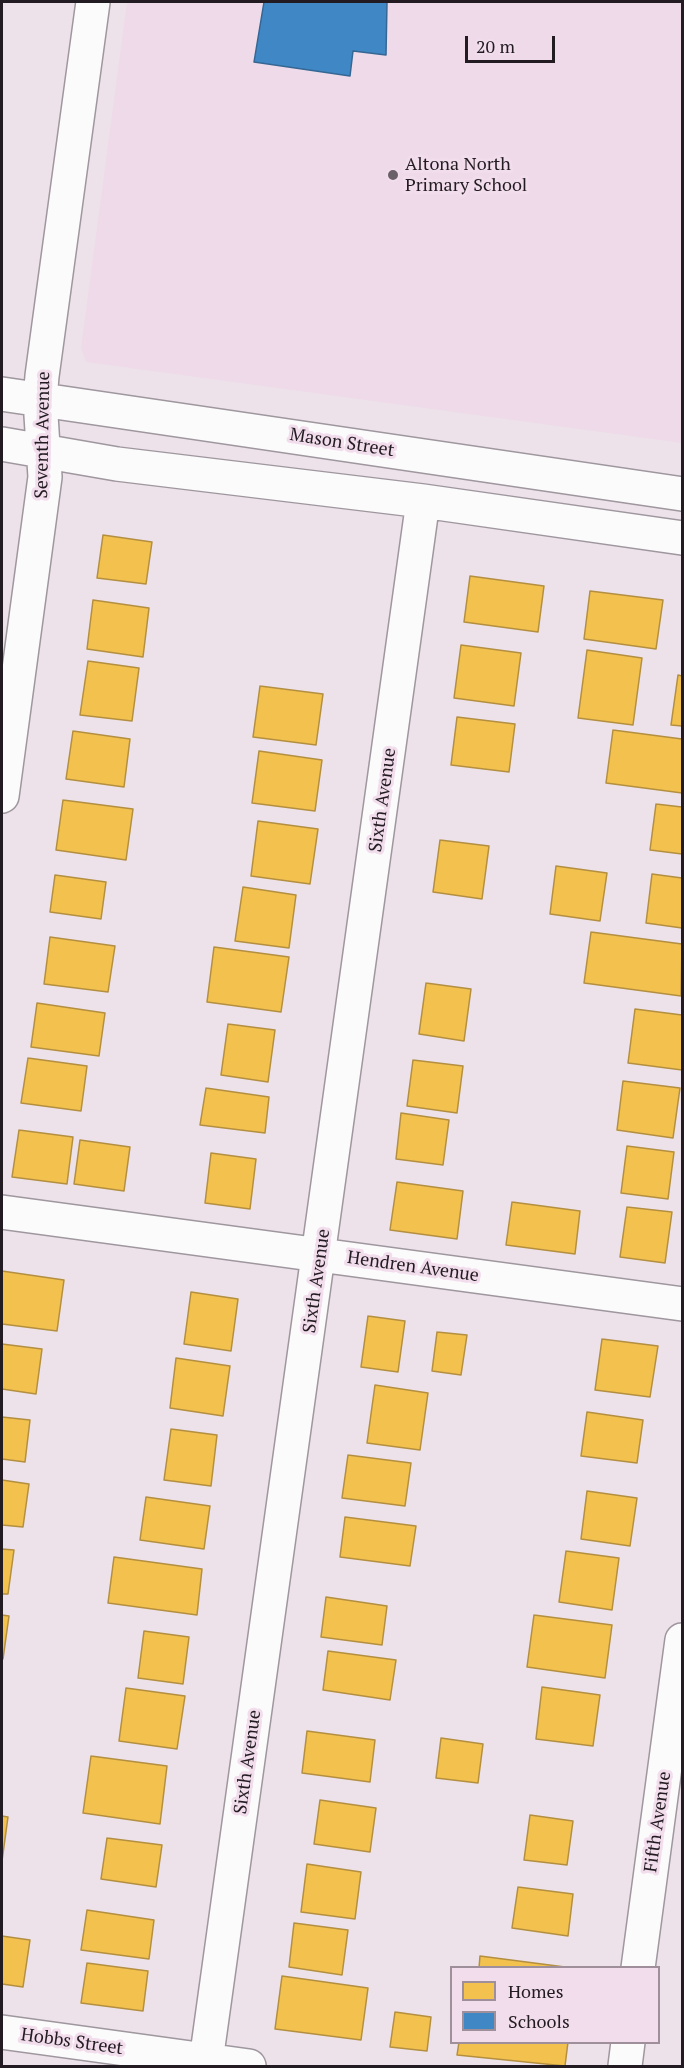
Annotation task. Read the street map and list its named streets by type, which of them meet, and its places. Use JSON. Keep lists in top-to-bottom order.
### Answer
{
  "streets": {
    "street": [
      "Seventh Avenue",
      "Mason Street",
      "Sixth Avenue",
      "Hendren Avenue",
      "Fifth Avenue",
      "Hobbs Street"
    ]
  },
  "crossings": [
    ["Seventh Avenue", "Mason Street"],
    ["Sixth Avenue", "Hendren Avenue"],
    ["Sixth Avenue", "Hobbs Street"]
  ],
  "places": ["Altona North Primary School"],
  "legend": ["Homes", "Schools"],
  "scale_bar": "20 m"
}
